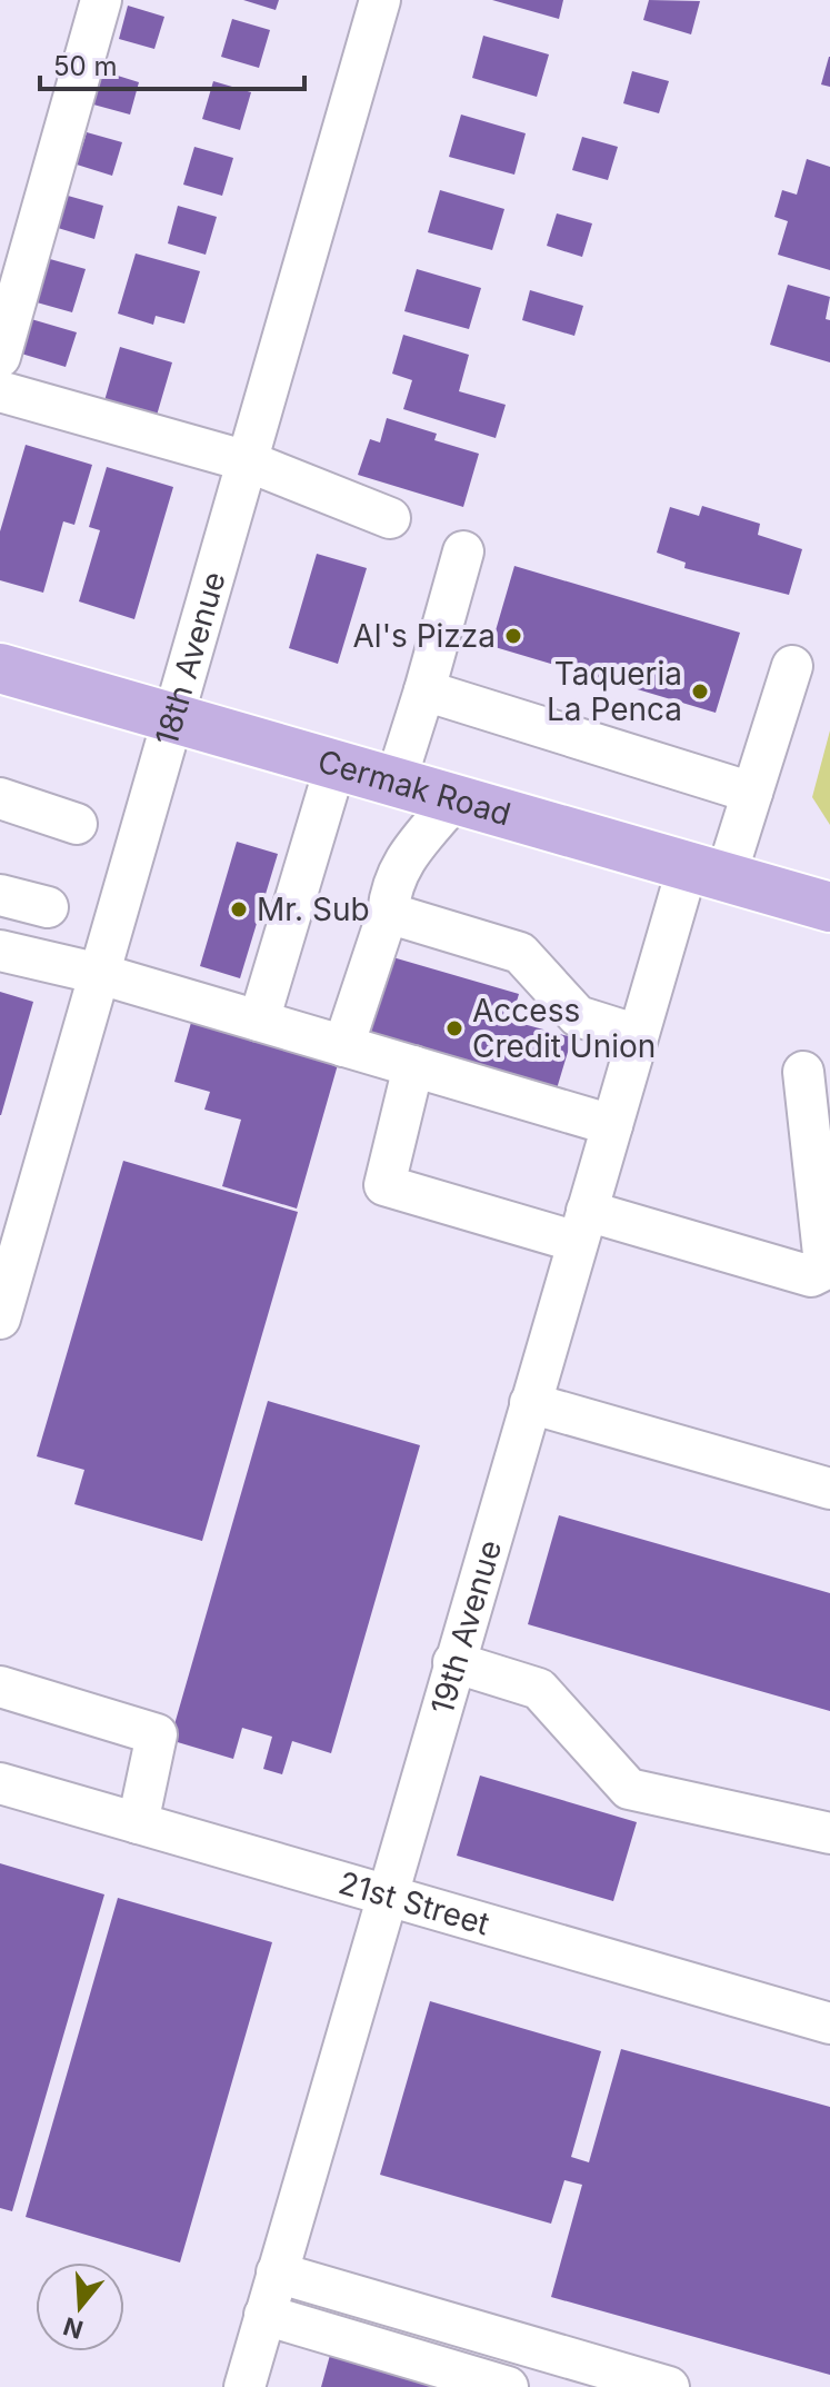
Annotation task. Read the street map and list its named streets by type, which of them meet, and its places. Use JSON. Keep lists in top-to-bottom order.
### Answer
{
  "streets": {
    "main road": ["Cermak Road"],
    "street": ["18th Avenue", "19th Avenue", "21st Street"]
  },
  "crossings": [
    ["18th Avenue", "Cermak Road"],
    ["Cermak Road", "19th Avenue"],
    ["19th Avenue", "21st Street"]
  ],
  "places": [
    "Al's Pizza",
    "Taqueria La Penca",
    "Mr. Sub",
    "Access Credit Union"
  ],
  "scale_bar": "50 m",
  "north": "bottom"
}
